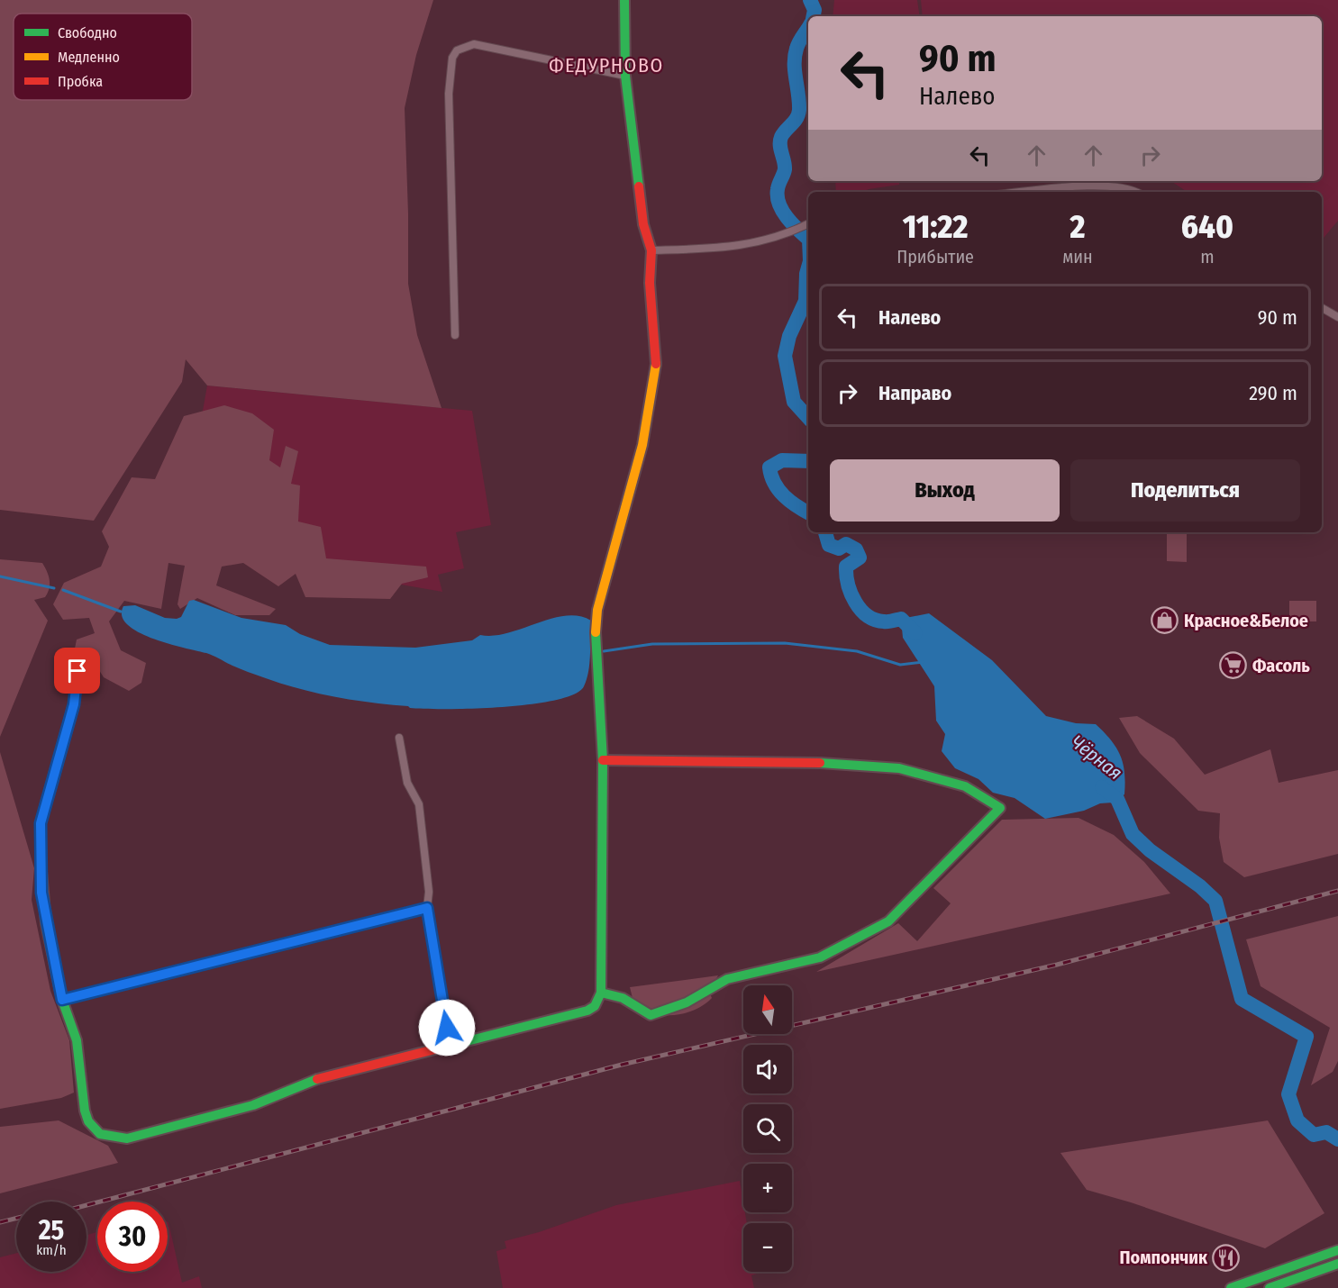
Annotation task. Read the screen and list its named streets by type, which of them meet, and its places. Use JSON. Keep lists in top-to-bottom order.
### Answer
{
  "districts": ["ФЕДУРНОВО"],
  "water": ["Чёрная"],
  "places": {
    "shop": ["Красное&Белое"],
    "supermarket": ["Фасоль"],
    "restaurant": ["Помпончик"]
  },
  "legend": ["Свободно", "Медленно", "Пробка"],
  "north": "top",
  "page": {
    "turn": ["90 m", "Налево"],
    "eta": [
      "11:22",
      "Прибытие",
      "2",
      "мин",
      "640",
      "m"
    ],
    "list": [
      {
        "name": "Налево",
        "value": "90 m"
      },
      {
        "name": "Направо",
        "value": "290 m"
      }
    ],
    "buttons": ["Выход", "Поделиться"],
    "map_buttons": ["+", "−"],
    "speed": "25 km/h",
    "limit": "30"
  }
}
